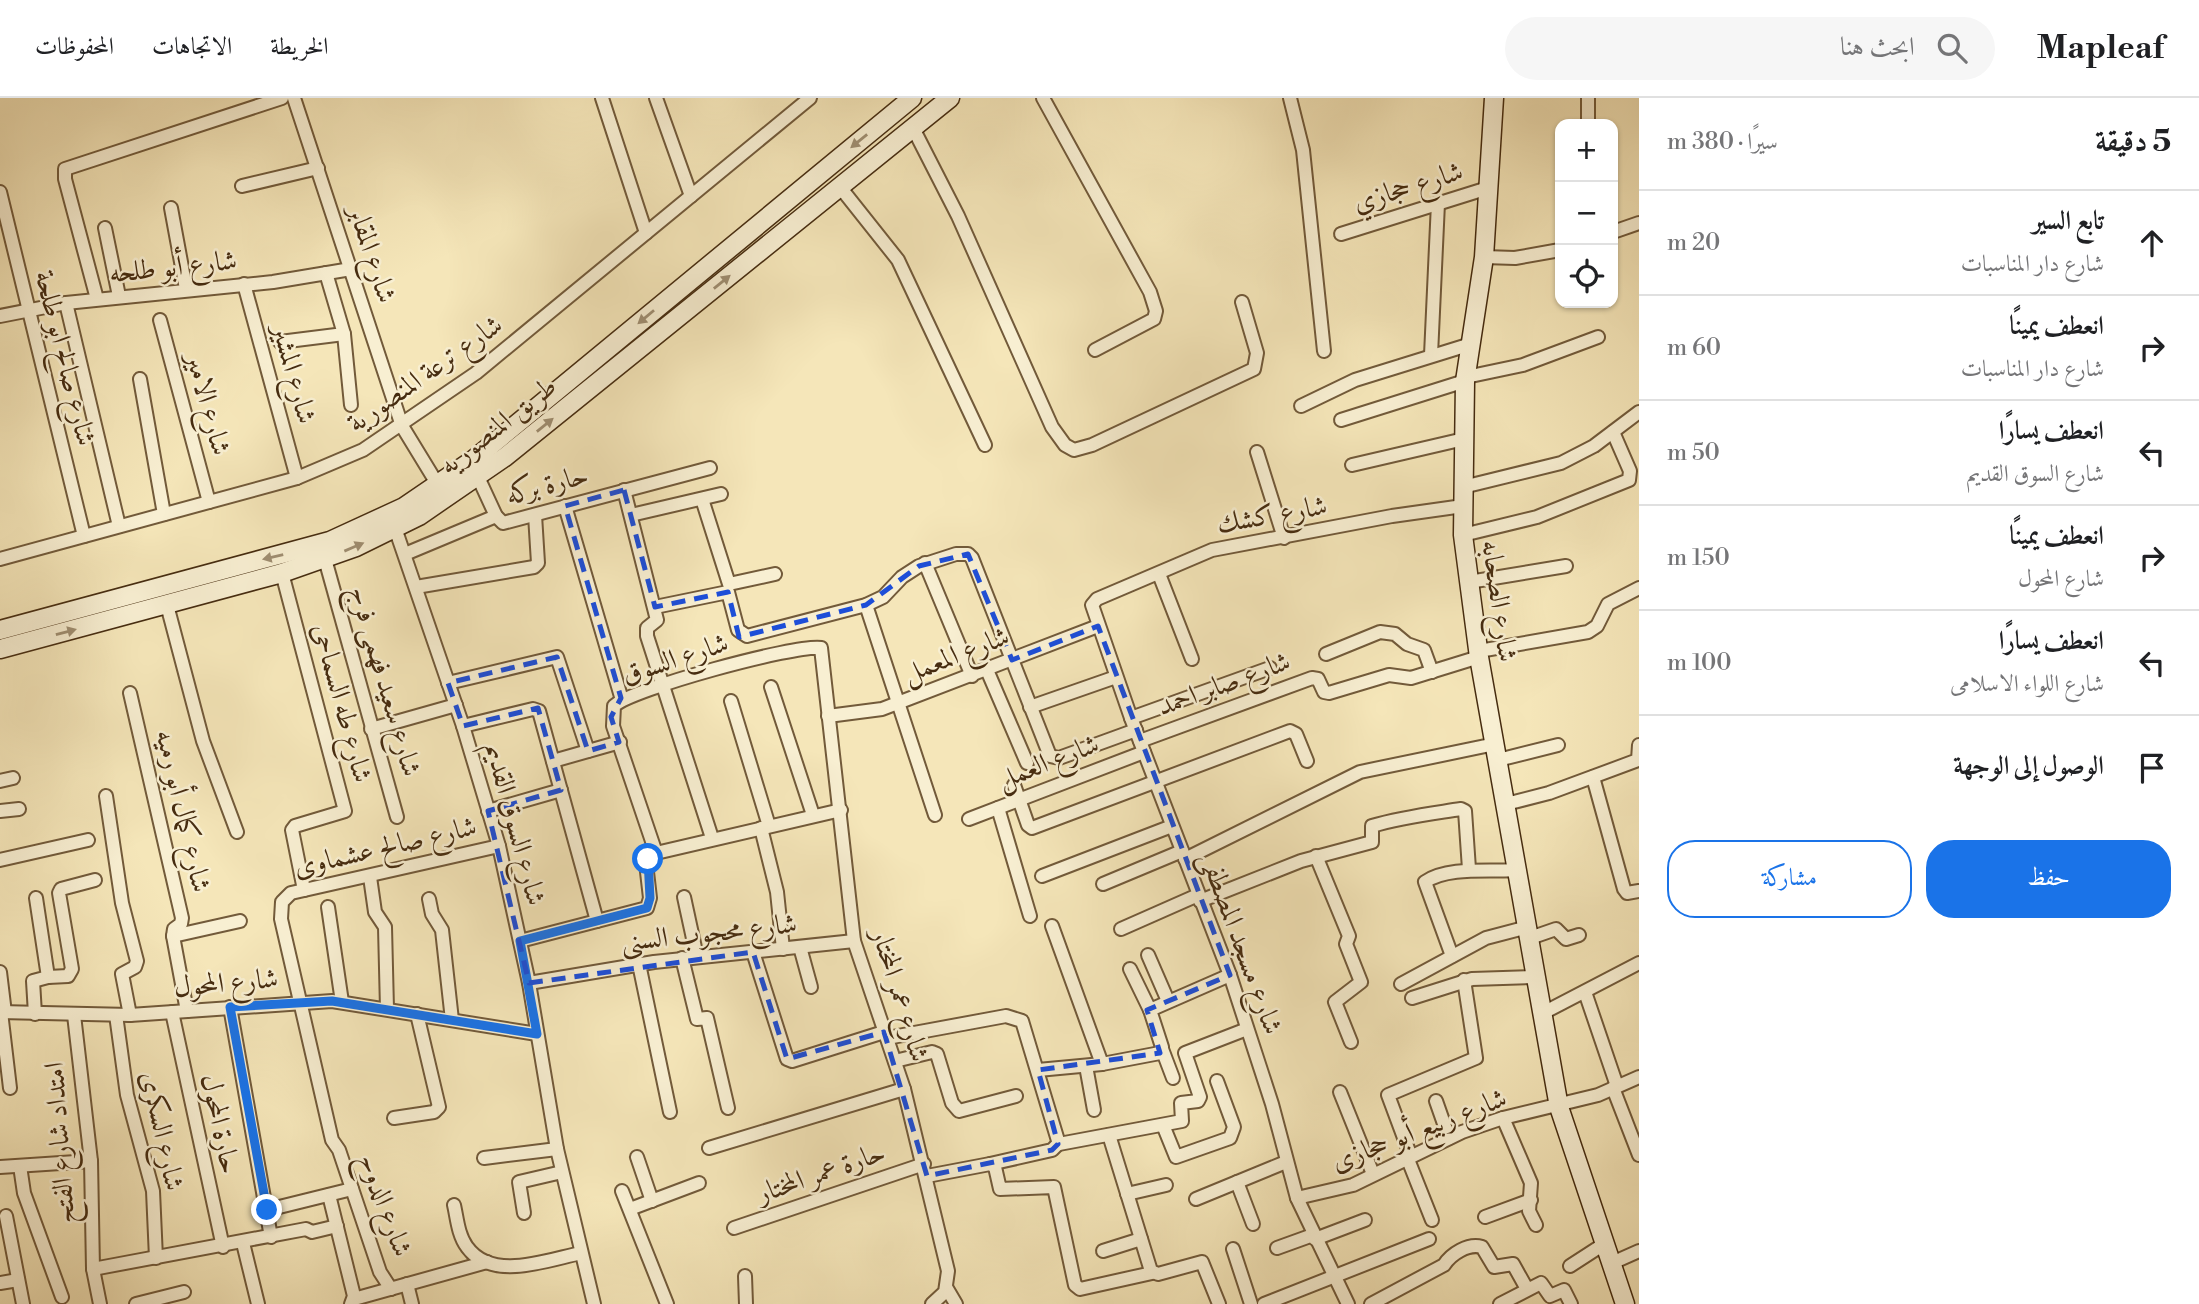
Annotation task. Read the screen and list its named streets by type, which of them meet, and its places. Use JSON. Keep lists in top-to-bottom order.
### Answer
{
  "streets": {
    "main road": ["طريق المنصوريه", "شارع الصحابه"],
    "street": [
      "شارع حجازي",
      "شارع المقابر",
      "شارع أبو طلحه",
      "شارع صالح ابو طلحة",
      "شارع المشير",
      "شارع ترعة المنصورية",
      "شارع الامير",
      "حارة بركه",
      "شارع كشك",
      "شارع المعمل",
      "شارع السوق",
      "شارع سعيد فهمى فرج",
      "شارع صابر احمد",
      "شارع طه السماحى",
      "شارع العمل",
      "شارع كمال أبو رميه",
      "شارع السوق القديم",
      "شارع صالح عشماوى",
      "شارع محجوب السنى",
      "شارع مسجد المصطفى",
      "شارع المحول",
      "شارع عمر المختار",
      "حارة المحول",
      "شارع ربيع أبو حجازى",
      "شارع السكرى",
      "امتداد شارع الفتح",
      "حارة عمر المختار",
      "شارع الدوح"
    ]
  },
  "crossings": [
    ["شارع حجازي", "شارع الصحابه"],
    ["شارع المقابر", "شارع أبو طلحه"],
    ["شارع المقابر", "شارع ترعة المنصورية"],
    ["شارع المقابر", "طريق المنصوريه"],
    ["شارع أبو طلحه", "شارع صالح ابو طلحة"],
    ["شارع أبو طلحه", "شارع المشير"],
    ["شارع صالح ابو طلحة", "شارع ترعة المنصورية"],
    ["شارع المشير", "شارع ترعة المنصورية"],
    ["شارع ترعة المنصورية", "شارع الامير"],
    ["طريق المنصوريه", "شارع سعيد فهمى فرج"],
    ["طريق المنصوريه", "شارع طه السماحى"],
    ["طريق المنصوريه", "شارع السوق القديم"],
    ["حارة بركه", "شارع السوق القديم"],
    ["شارع كشك", "شارع الصحابه"],
    ["شارع كشك", "شارع مسجد المصطفى"],
    ["شارع الصحابه", "شارع صابر احمد"],
    ["شارع الصحابه", "شارع ربيع أبو حجازى"],
    ["شارع المعمل", "شارع مسجد المصطفى"],
    ["شارع المعمل", "شارع عمر المختار"],
    ["شارع السوق", "شارع عمر المختار"],
    ["شارع صابر احمد", "شارع العمل"],
    ["شارع صابر احمد", "شارع مسجد المصطفى"],
    ["شارع طه السماحى", "شارع صالح عشماوى"],
    ["شارع العمل", "شارع مسجد المصطفى"],
    ["شارع كمال أبو رميه", "شارع المحول"],
    ["شارع السوق القديم", "شارع صالح عشماوى"],
    ["شارع السوق القديم", "شارع محجوب السنى"],
    ["شارع السوق القديم", "شارع المحول"],
    ["شارع صالح عشماوى", "شارع الدوح"],
    ["شارع محجوب السنى", "شارع عمر المختار"],
    ["شارع مسجد المصطفى", "شارع ربيع أبو حجازى"],
    ["شارع المحول", "حارة المحول"],
    ["شارع المحول", "شارع السكرى"],
    ["شارع المحول", "امتداد شارع الفتح"],
    ["شارع المحول", "شارع الدوح"],
    ["شارع عمر المختار", "حارة عمر المختار"]
  ],
  "page": {
    "header": "Mapleaf",
    "search": "ابحث هنا",
    "nav": ["الخريطة", "الاتجاهات", "المحفوظات"],
    "heading": ["5 دقيقة", "سيرًا · 380 m"],
    "map_buttons": ["+", "−"],
    "list": [
      ["تابع السير", "شارع دار المناسبات", "20 m"],
      ["انعطف يمينًا", "شارع دار المناسبات", "60 m"],
      ["انعطف يسارًا", "شارع السوق القديم", "50 m"],
      ["انعطف يمينًا", "شارع المحول", "150 m"],
      ["انعطف يسارًا", "شارع اللواء الاسلامى", "100 m"],
      "الوصول إلى الوجهة"
    ],
    "buttons": ["حفظ", "مشاركة"]
  }
}
